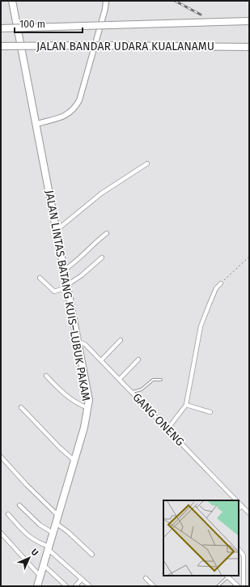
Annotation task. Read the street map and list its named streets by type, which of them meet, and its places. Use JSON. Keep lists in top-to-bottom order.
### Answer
{
  "streets": {
    "highway": ["JALAN BANDAR UDARA KUALANAMU", "JALAN LINTAS BATANG KUIS–LUBUK PAKAM"],
    "street": ["GANG ONENG"]
  },
  "crossings": [
    ["JALAN LINTAS BATANG KUIS–LUBUK PAKAM", "GANG ONENG"]
  ],
  "scale_bar": "100 m",
  "north": "top right"
}
